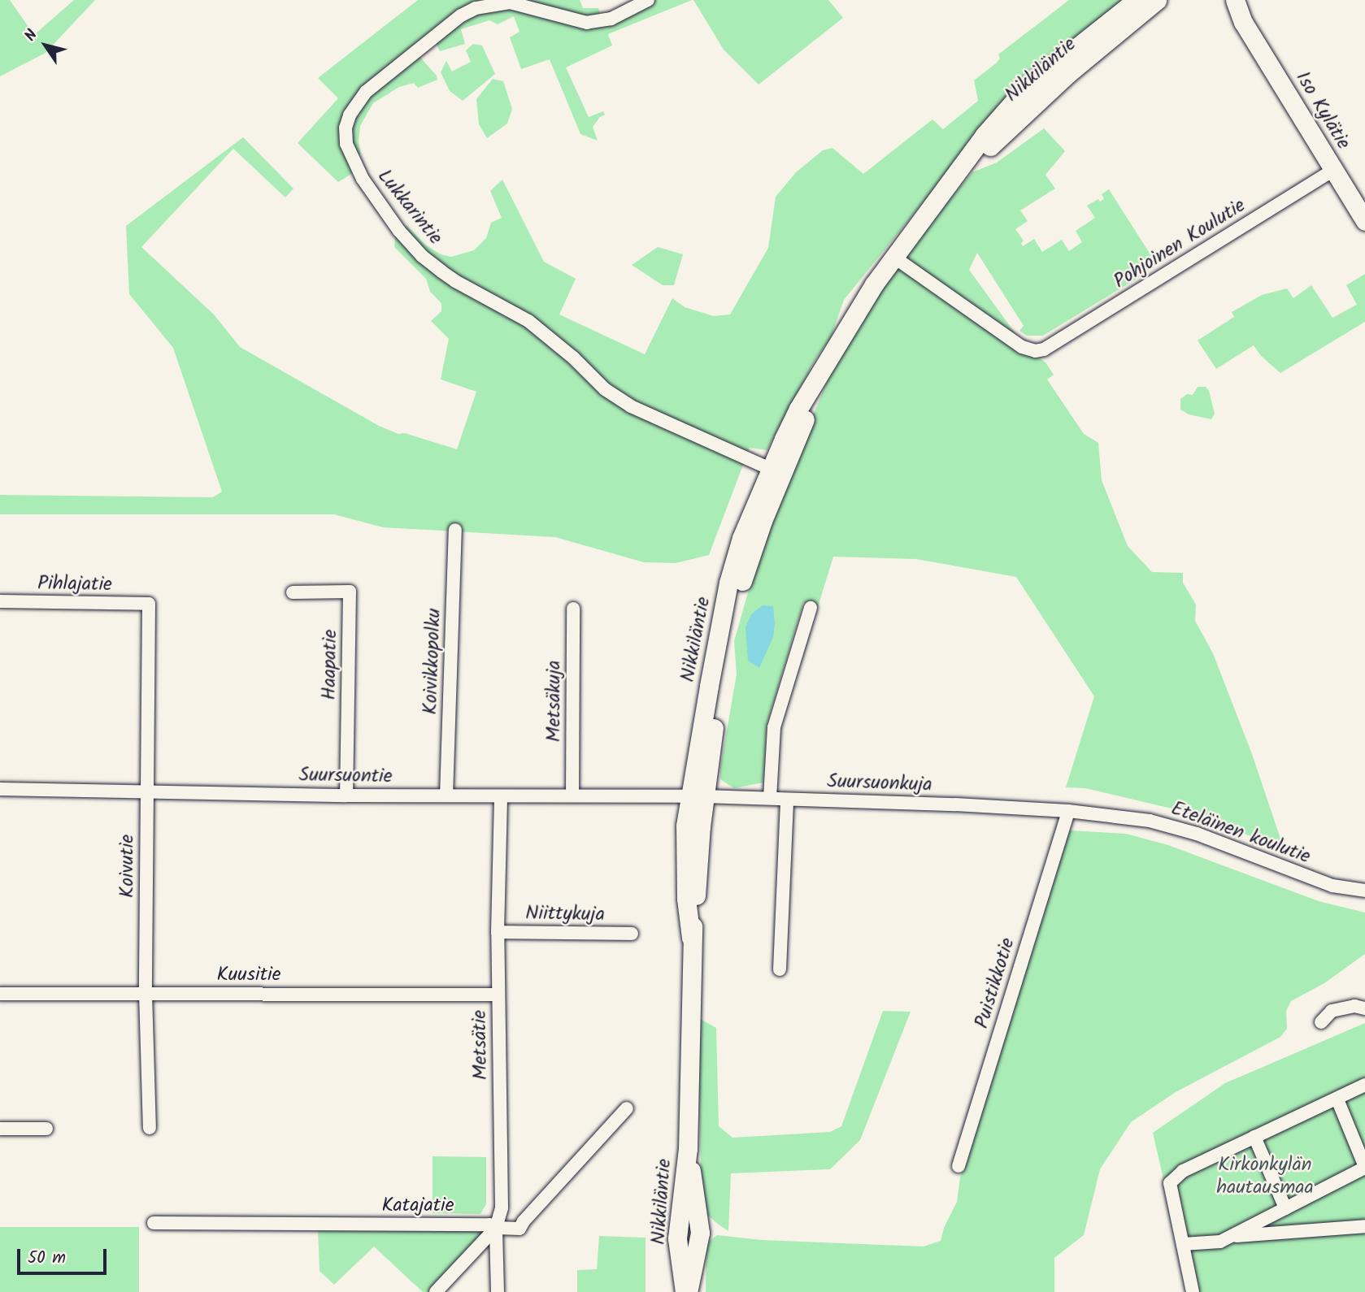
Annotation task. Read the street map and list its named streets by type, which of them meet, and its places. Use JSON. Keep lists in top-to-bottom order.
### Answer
{
  "streets": {
    "street": [
      "Nikkiläntie",
      "Iso Kylätie",
      "Lukkarintie",
      "Pohjoinen Koulutie",
      "Pihlajatie",
      "Koivikkopolku",
      "Haapatie",
      "Metsäkuja",
      "Suursuontie",
      "Suursuonkuja",
      "Eteläinen koulutie",
      "Koivutie",
      "Niittykuja",
      "Kuusitie",
      "Puistikkotie",
      "Metsätie",
      "Katajatie"
    ]
  },
  "crossings": [
    ["Nikkiläntie", "Lukkarintie"],
    ["Nikkiläntie", "Pohjoinen Koulutie"],
    ["Nikkiläntie", "Suursuontie"],
    ["Nikkiläntie", "Suursuonkuja"],
    ["Iso Kylätie", "Pohjoinen Koulutie"],
    ["Pihlajatie", "Koivutie"],
    ["Koivikkopolku", "Suursuontie"],
    ["Haapatie", "Suursuontie"],
    ["Metsäkuja", "Suursuontie"],
    ["Suursuontie", "Suursuonkuja"],
    ["Suursuontie", "Koivutie"],
    ["Suursuontie", "Metsätie"],
    ["Suursuonkuja", "Eteläinen koulutie"],
    ["Suursuonkuja", "Puistikkotie"],
    ["Eteläinen koulutie", "Puistikkotie"],
    ["Koivutie", "Kuusitie"],
    ["Niittykuja", "Metsätie"],
    ["Kuusitie", "Metsätie"],
    ["Metsätie", "Katajatie"]
  ],
  "parks": ["Kirkonkylän hautausmaa"],
  "scale_bar": "50 m",
  "north": "top left"
}
